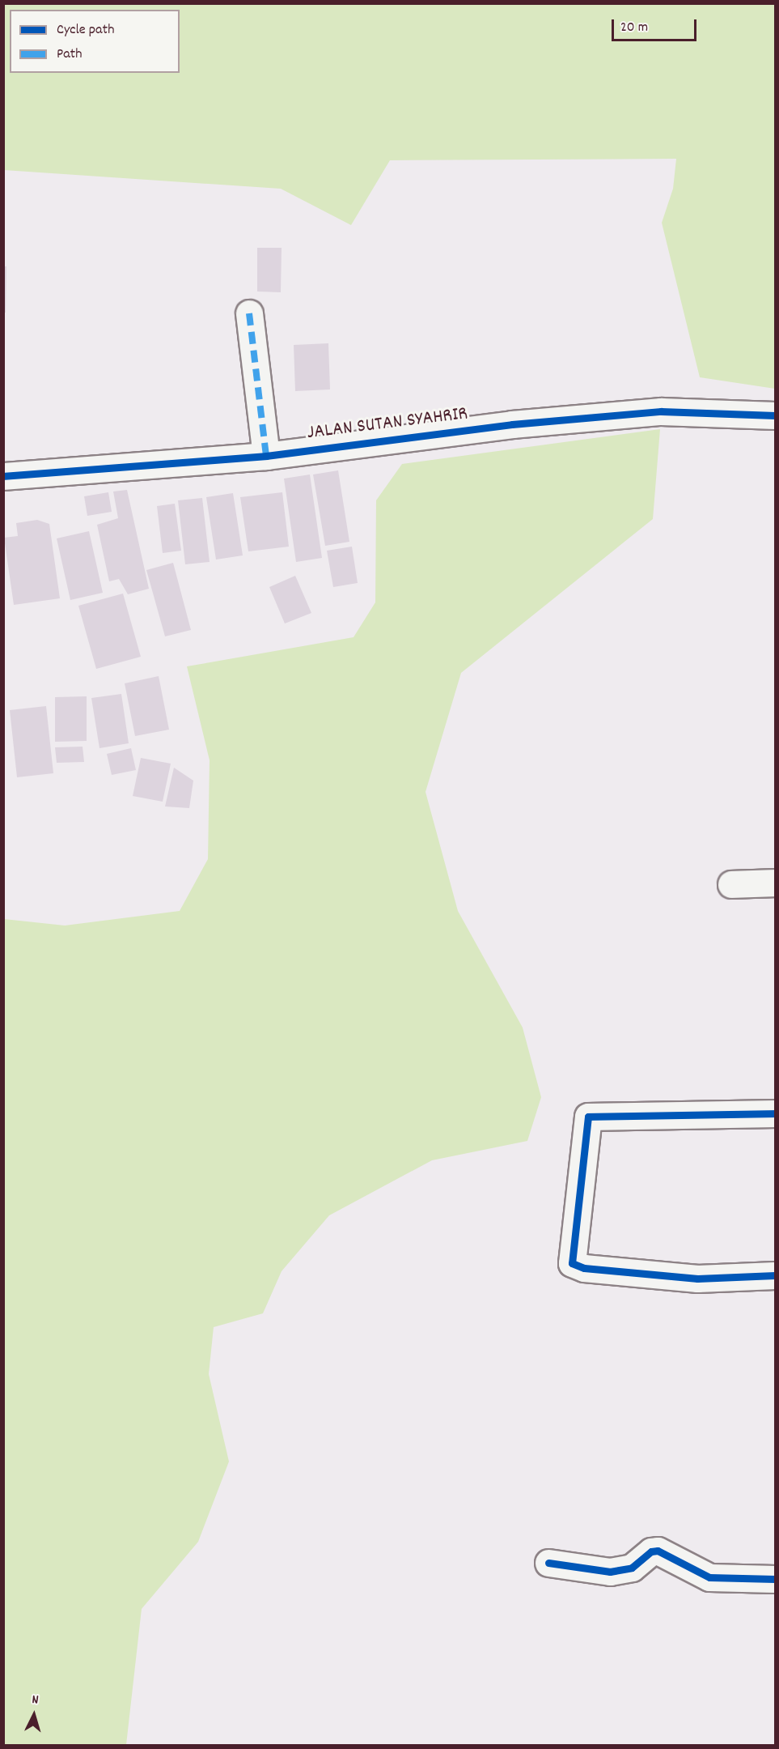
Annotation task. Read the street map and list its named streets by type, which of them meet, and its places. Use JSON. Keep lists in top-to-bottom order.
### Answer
{
  "streets": {
    "street": ["JALAN SUTAN SYAHRIR"]
  },
  "legend": ["Cycle path", "Path"],
  "scale_bar": "20 m",
  "north": "top"
}
